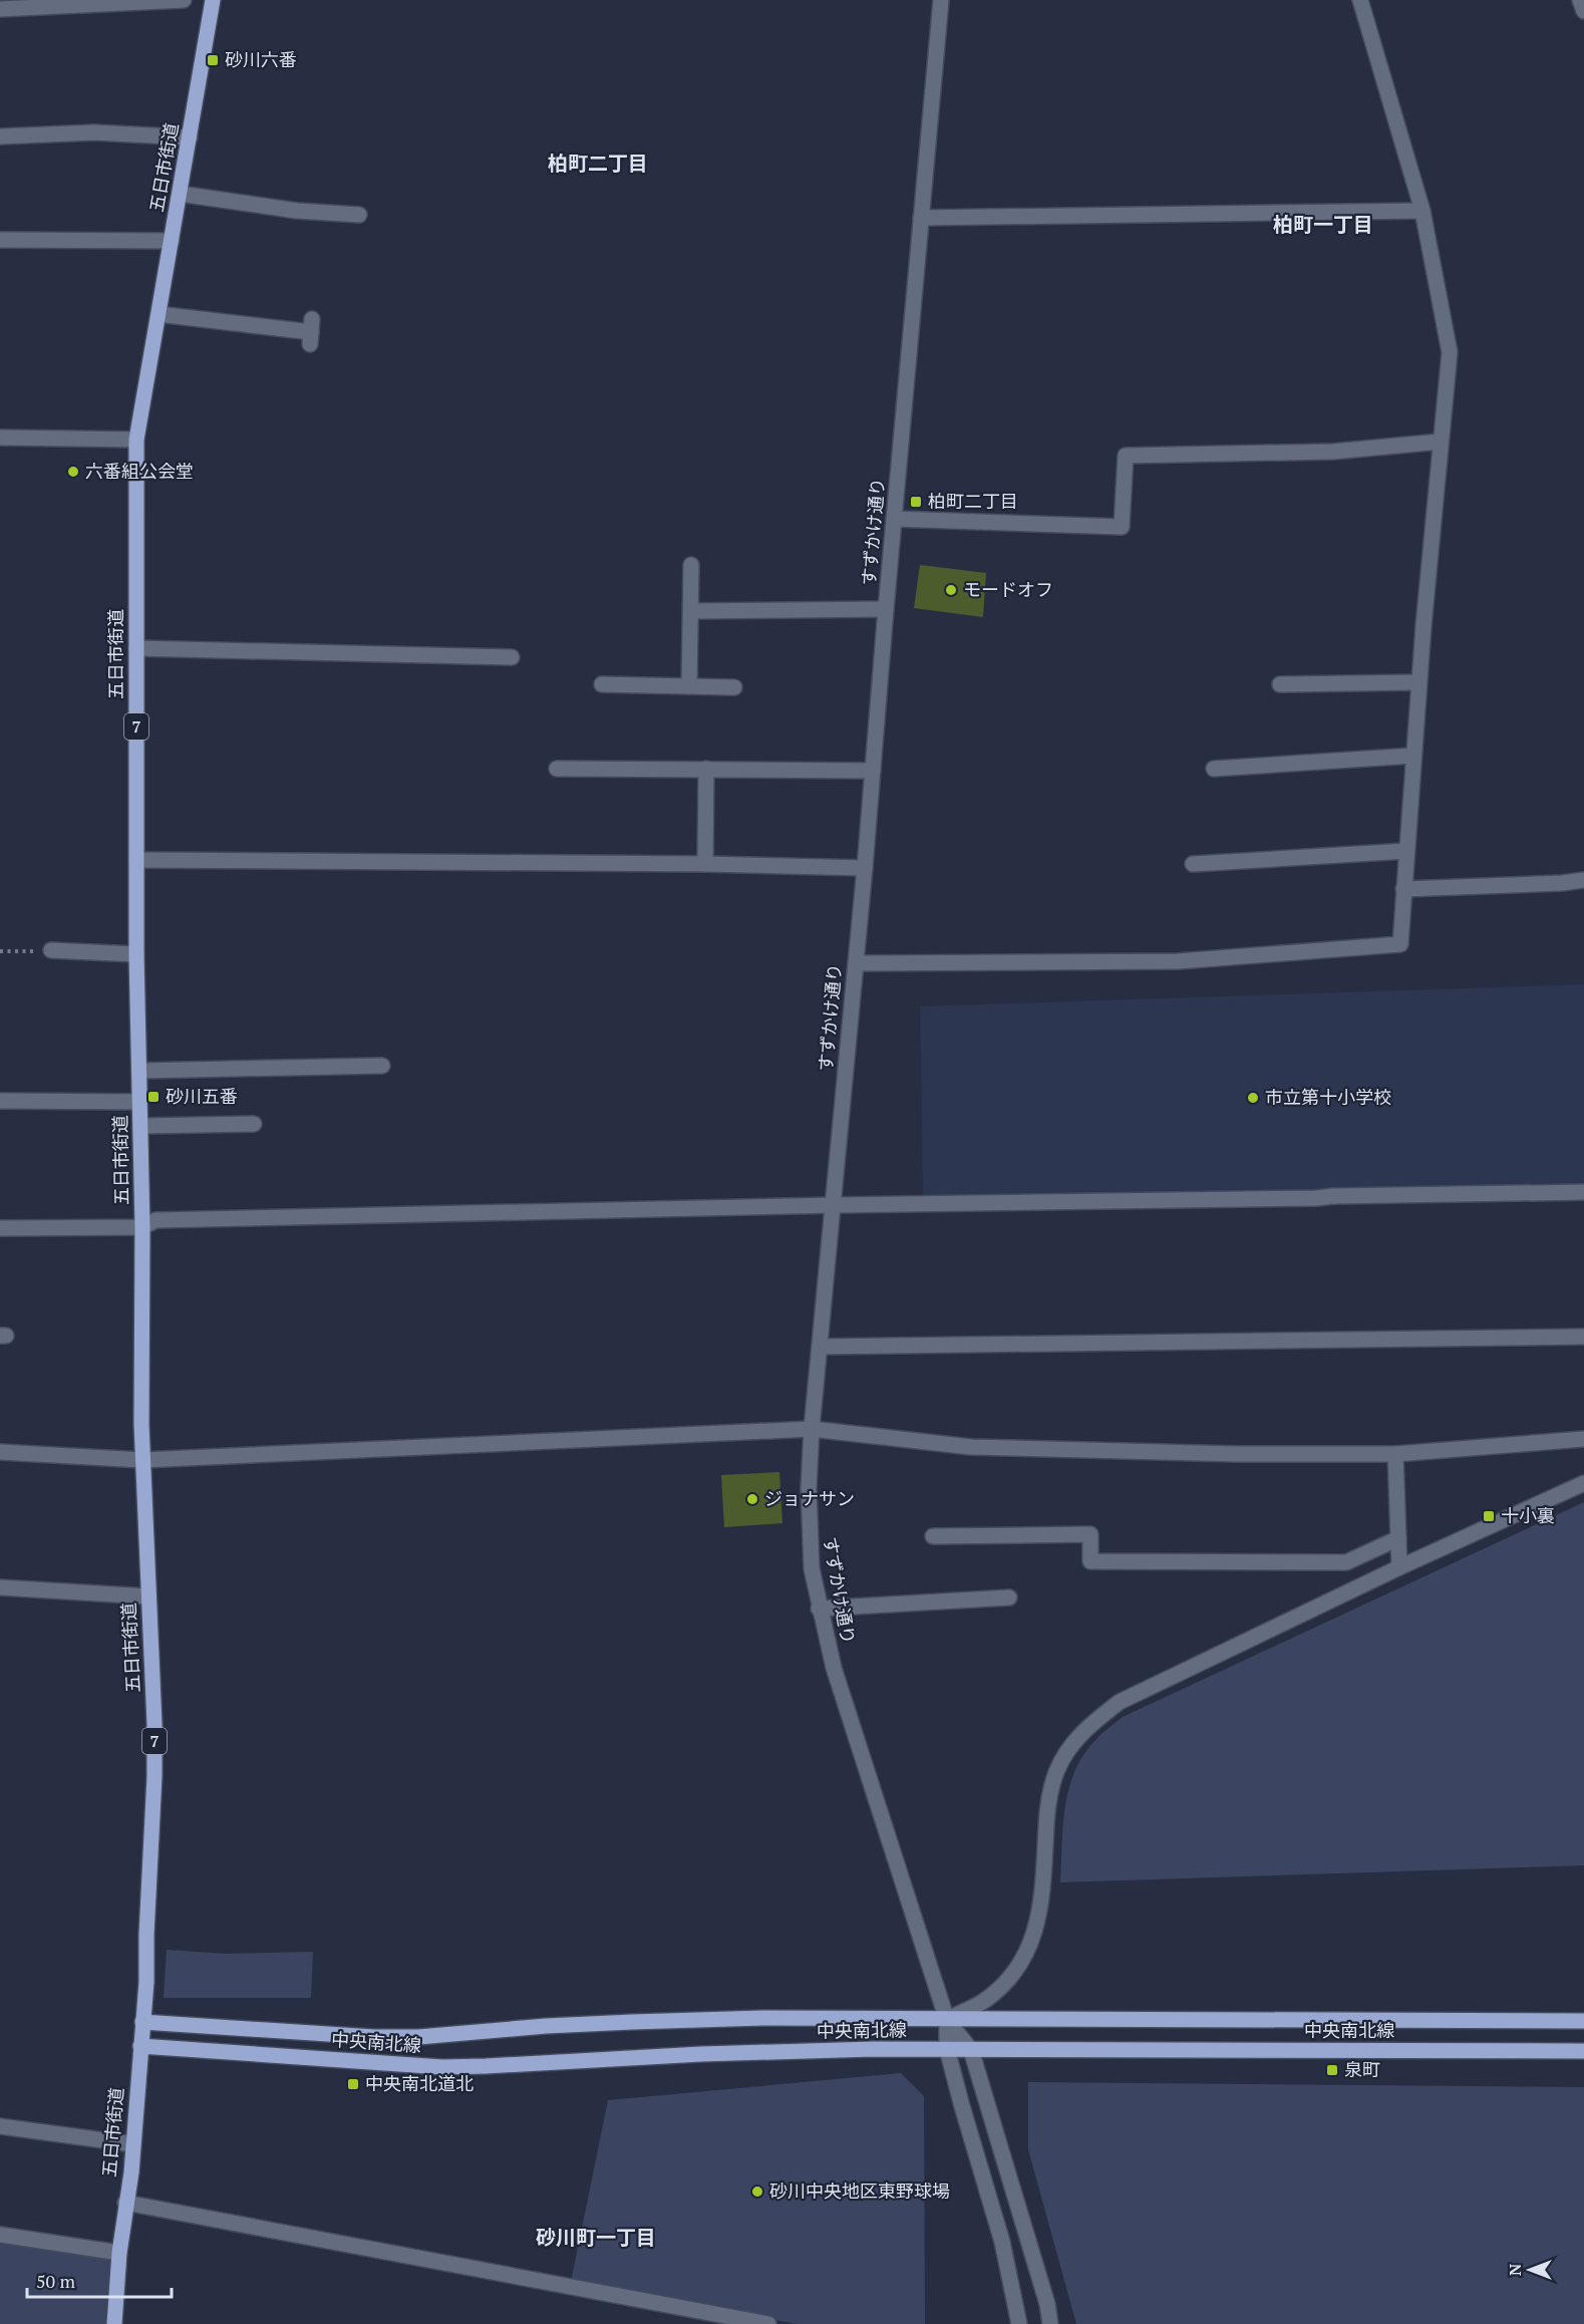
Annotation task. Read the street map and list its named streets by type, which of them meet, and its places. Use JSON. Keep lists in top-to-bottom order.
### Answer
{
  "streets": {
    "main road": ["五日市街道", "7", "中央南北線"],
    "street": ["すずかけ通り"]
  },
  "crossings": [
    ["五日市街道", "中央南北線"],
    ["すずかけ通り", "中央南北線"]
  ],
  "districts": ["柏町二丁目", "柏町一丁目", "砂川町一丁目"],
  "places": {
    "transit": [
      "砂川六番",
      "柏町二丁目",
      "砂川五番",
      "十小裏",
      "泉町",
      "中央南北道北"
    ],
    "other": [
      "六番組公会堂",
      "モードオフ",
      "市立第十小学校",
      "ジョナサン",
      "砂川中央地区東野球場"
    ]
  },
  "scale_bar": "50 m",
  "north": "left"
}
